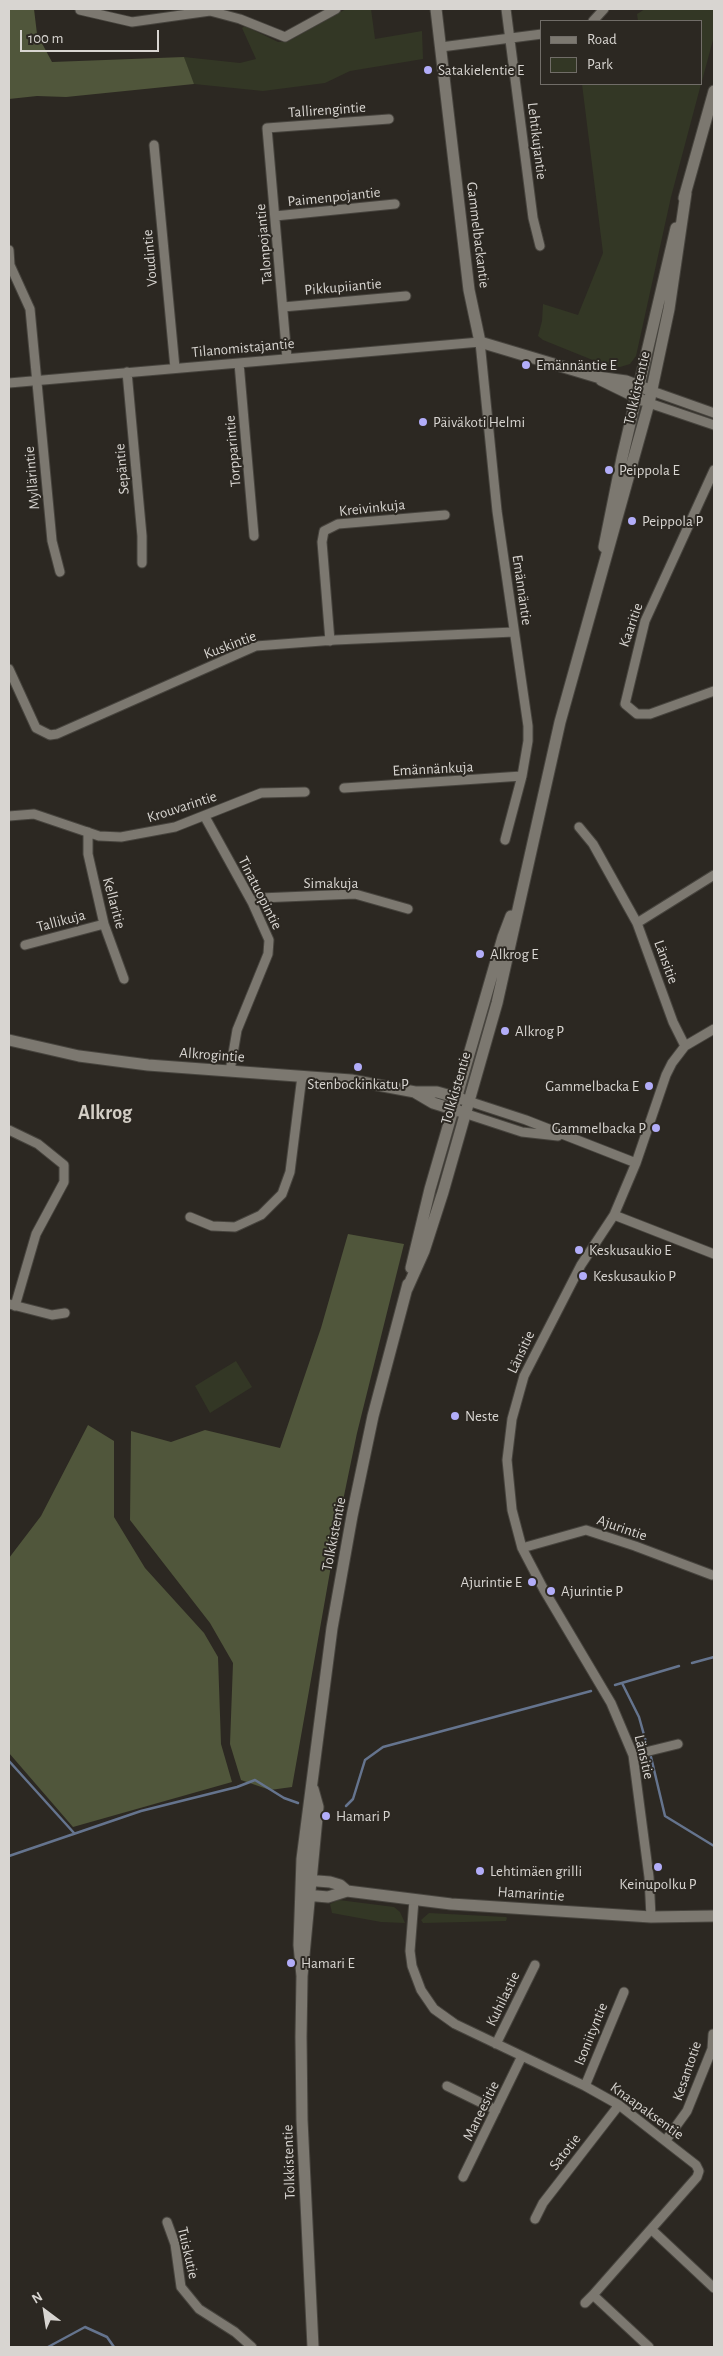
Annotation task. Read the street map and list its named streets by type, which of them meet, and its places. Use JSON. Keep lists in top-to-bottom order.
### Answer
{
  "streets": {
    "street": [
      "Tallirengintie",
      "Lehtikujantie",
      "Paimenpojantie",
      "Gammelbackantie",
      "Talonpojantie",
      "Voudintie",
      "Pikkupiiantie",
      "Tilanomistajantie",
      "Tolkkistentie",
      "Torpparintie",
      "Sepäntie",
      "Myllärintie",
      "Kreivinkuja",
      "Emännäntie",
      "Kaaritie",
      "Kuskintie",
      "Emännänkuja",
      "Krouvarintie",
      "Simakuja",
      "Tinatuopintie",
      "Kellaritie",
      "Tallikuja",
      "Länsitie",
      "Alkrogintie",
      "Ajurintie",
      "Hamarintie",
      "Kuhilastie",
      "Isoniityntie",
      "Kesantotie",
      "Maneesitie",
      "Knaapaksentie",
      "Satotie",
      "Tuiskutie"
    ]
  },
  "crossings": [
    ["Tallirengintie", "Talonpojantie"],
    ["Paimenpojantie", "Talonpojantie"],
    ["Gammelbackantie", "Tilanomistajantie"],
    ["Gammelbackantie", "Emännäntie"],
    ["Talonpojantie", "Pikkupiiantie"],
    ["Talonpojantie", "Tilanomistajantie"],
    ["Voudintie", "Tilanomistajantie"],
    ["Tilanomistajantie", "Torpparintie"],
    ["Tilanomistajantie", "Sepäntie"],
    ["Tilanomistajantie", "Myllärintie"],
    ["Tilanomistajantie", "Emännäntie"],
    ["Tolkkistentie", "Alkrogintie"],
    ["Tolkkistentie", "Hamarintie"],
    ["Kreivinkuja", "Kuskintie"],
    ["Emännäntie", "Kuskintie"],
    ["Emännäntie", "Emännänkuja"],
    ["Krouvarintie", "Tinatuopintie"],
    ["Krouvarintie", "Kellaritie"],
    ["Simakuja", "Tinatuopintie"],
    ["Tinatuopintie", "Alkrogintie"],
    ["Kellaritie", "Tallikuja"],
    ["Länsitie", "Ajurintie"],
    ["Länsitie", "Hamarintie"],
    ["Hamarintie", "Knaapaksentie"],
    ["Kuhilastie", "Knaapaksentie"],
    ["Isoniityntie", "Knaapaksentie"],
    ["Kesantotie", "Knaapaksentie"],
    ["Maneesitie", "Knaapaksentie"],
    ["Knaapaksentie", "Satotie"]
  ],
  "districts": ["Alkrog"],
  "places": [
    "Satakielentie E",
    "Emännäntie E",
    "Päiväkoti Helmi",
    "Peippola E",
    "Peippola P",
    "Alkrog E",
    "Alkrog P",
    "Stenbockinkatu P",
    "Gammelbacka E",
    "Gammelbacka P",
    "Keskusaukio E",
    "Keskusaukio P",
    "Neste",
    "Ajurintie E",
    "Ajurintie P",
    "Hamari P",
    "Keinupolku P",
    "Lehtimäen grilli",
    "Hamari E"
  ],
  "legend": ["Road", "Park"],
  "scale_bar": "100 m",
  "north": "top left"
}
